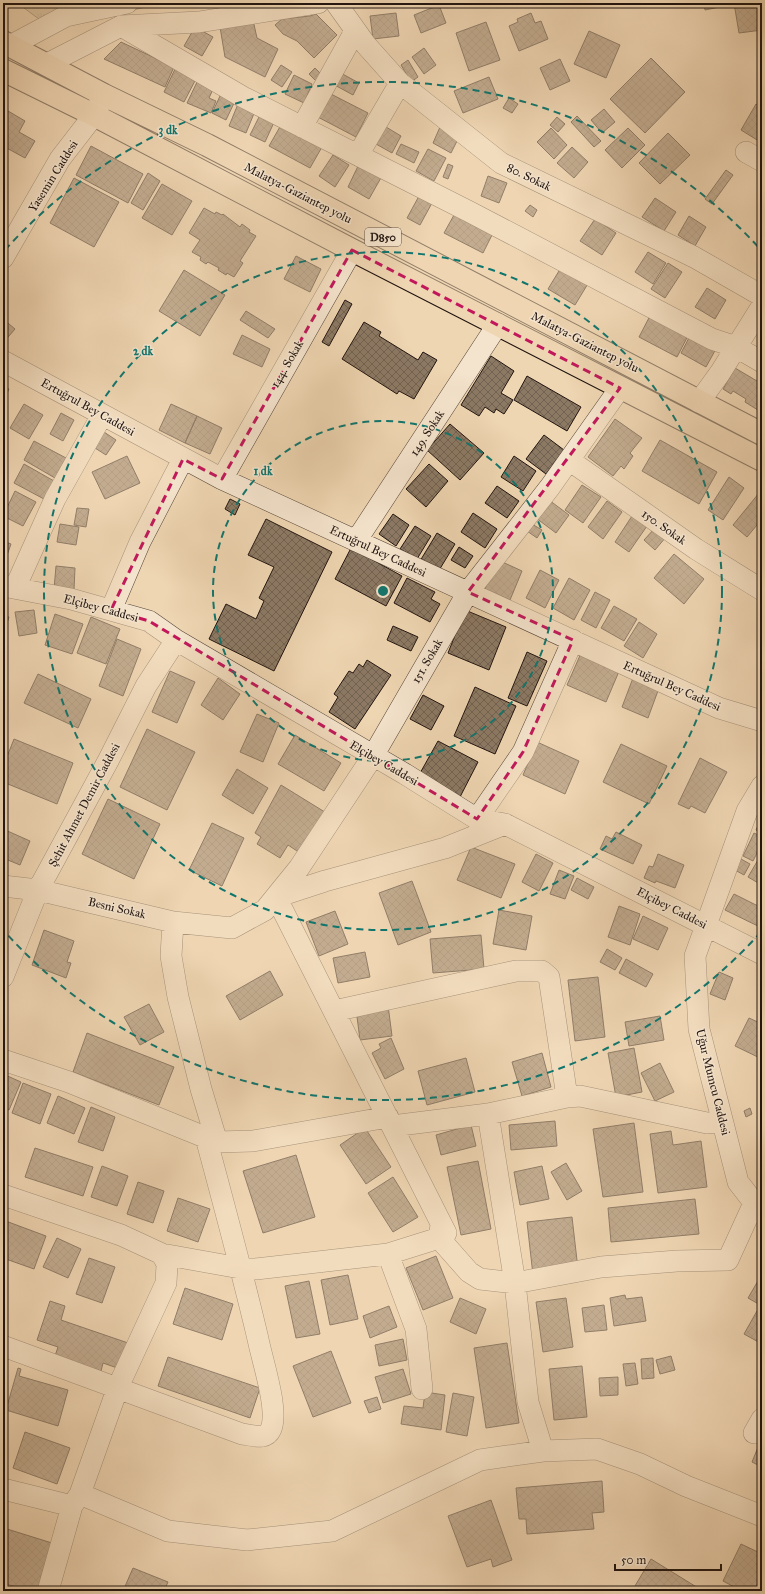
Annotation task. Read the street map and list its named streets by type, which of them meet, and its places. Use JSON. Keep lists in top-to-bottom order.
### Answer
{
  "streets": {
    "highway": ["Malatya-Gaziantep yolu", "D850"],
    "street": [
      "Yasemin Caddesi",
      "80. Sokak",
      "144. Sokak",
      "Ertuğrul Bey Caddesi",
      "149. Sokak",
      "150. Sokak",
      "Elçibey Caddesi",
      "151. Sokak",
      "Şehit Ahmet Demir Caddesi",
      "Besni Sokak",
      "Uğur Mumcu Caddesi"
    ]
  },
  "crossings": [
    ["Yasemin Caddesi", "Malatya-Gaziantep yolu"],
    ["Malatya-Gaziantep yolu", "144. Sokak"],
    ["Malatya-Gaziantep yolu", "149. Sokak"],
    ["Malatya-Gaziantep yolu", "151. Sokak"],
    ["144. Sokak", "Ertuğrul Bey Caddesi"],
    ["Ertuğrul Bey Caddesi", "149. Sokak"],
    ["Ertuğrul Bey Caddesi", "151. Sokak"],
    ["150. Sokak", "151. Sokak"],
    ["Elçibey Caddesi", "151. Sokak"],
    ["Elçibey Caddesi", "Şehit Ahmet Demir Caddesi"],
    ["Elçibey Caddesi", "Uğur Mumcu Caddesi"],
    ["151. Sokak", "Besni Sokak"],
    ["Şehit Ahmet Demir Caddesi", "Besni Sokak"]
  ],
  "scale_bar": "50 m",
  "rings": ["3 dk", "2 dk", "1 dk"]
}
